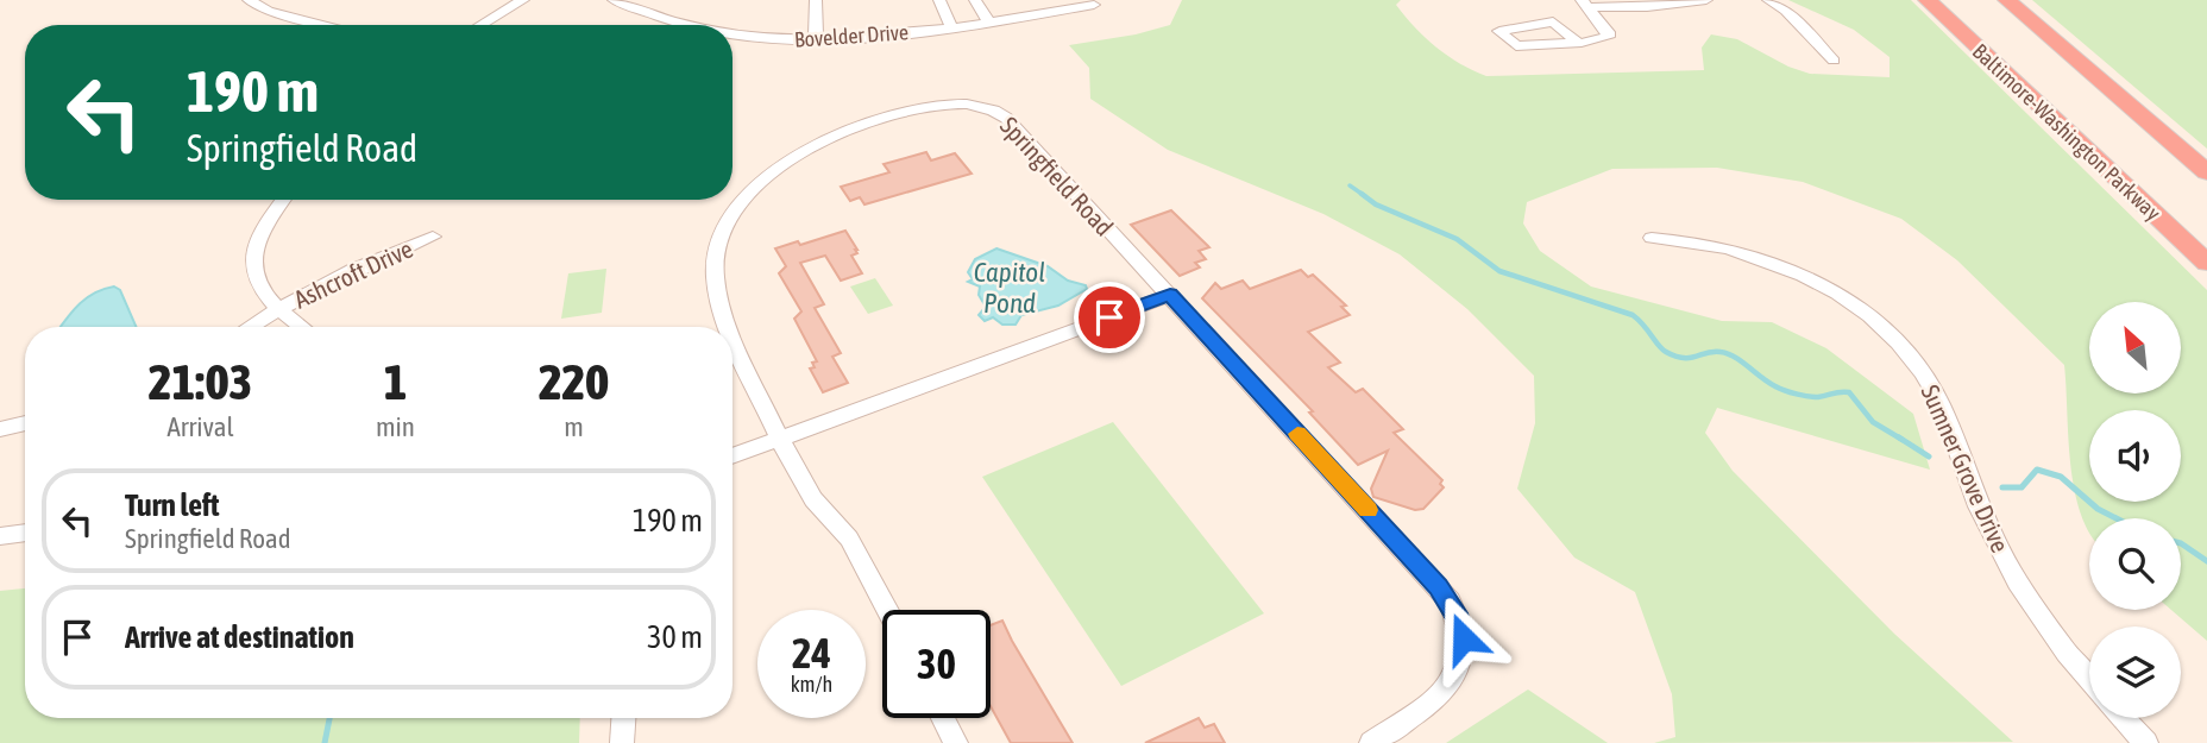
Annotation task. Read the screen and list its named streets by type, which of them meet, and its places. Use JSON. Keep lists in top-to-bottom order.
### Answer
{
  "streets": {
    "highway": ["Baltimore-Washington Parkway"],
    "street": [
      "Bovelder Drive",
      "Springfield Road",
      "Ashcroft Drive",
      "Sumner Grove Drive"
    ]
  },
  "water": ["Capitol Pond"],
  "north": "top left",
  "page": {
    "turn": ["190 m", "Springfield Road"],
    "eta": [
      "21:03",
      "Arrival",
      "1",
      "min",
      "220",
      "m"
    ],
    "list": [
      {
        "name": "Turn left",
        "note": "Springfield Road",
        "value": "190 m"
      },
      {
        "name": "Arrive at destination",
        "value": "30 m"
      }
    ],
    "speed": "24 km/h",
    "limit": "30"
  }
}
